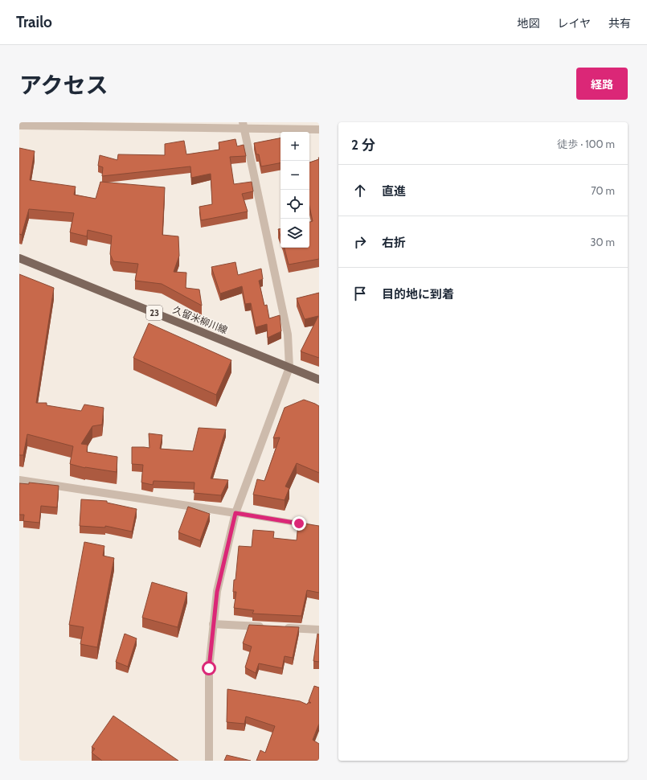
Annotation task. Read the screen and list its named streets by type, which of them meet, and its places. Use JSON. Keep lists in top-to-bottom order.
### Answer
{
  "streets": {
    "main road": ["23", "久留米柳川線"]
  },
  "page": {
    "header": "Trailo",
    "nav": ["地図", "レイヤ", "共有"],
    "title": "アクセス",
    "buttons": "経路",
    "heading": ["2 分", "徒歩 · 100 m"],
    "map_buttons": ["+", "−"],
    "list": [
      ["直進", "70 m"],
      ["右折", "30 m"],
      "目的地に到着"
    ]
  }
}
